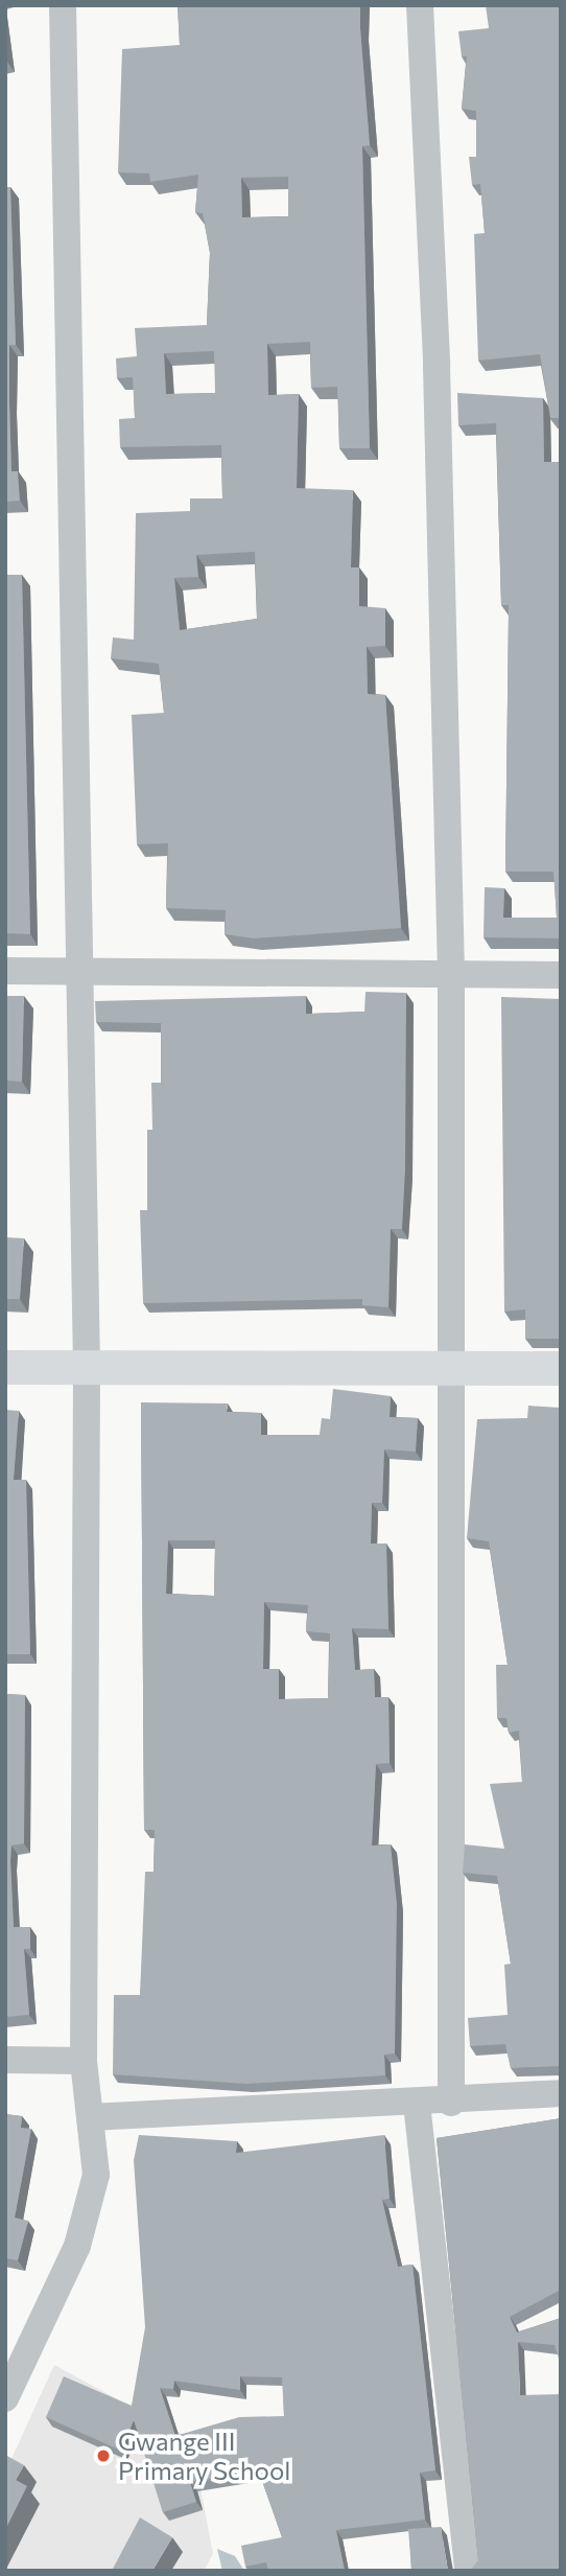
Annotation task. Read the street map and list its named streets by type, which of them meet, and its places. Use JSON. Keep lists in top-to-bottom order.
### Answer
{
  "places": ["Gwange III Primary School"]
}
